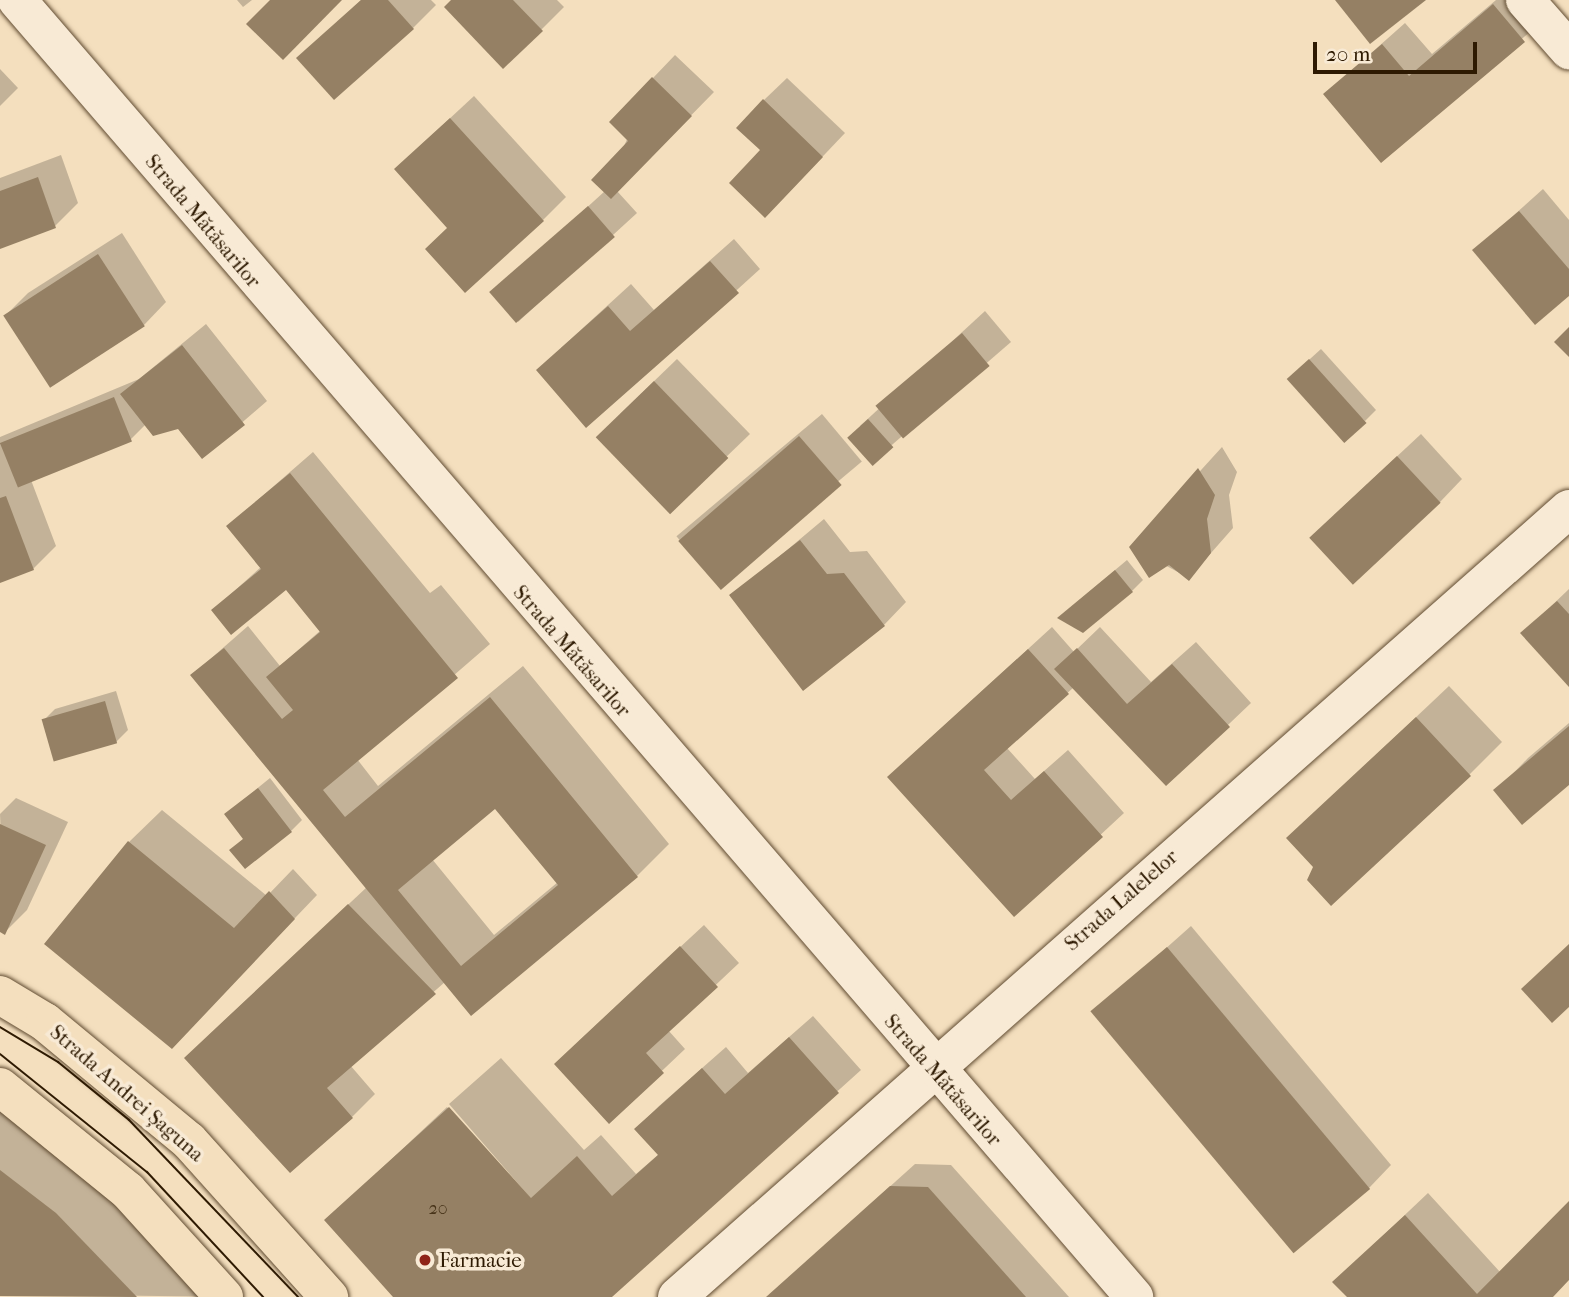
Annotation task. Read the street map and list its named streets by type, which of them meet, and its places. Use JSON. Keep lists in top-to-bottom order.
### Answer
{
  "streets": {
    "main road": ["Strada Andrei Șaguna"],
    "street": ["Strada Mătăsarilor", "Strada Lalelelor"]
  },
  "crossings": [
    ["Strada Mătăsarilor", "Strada Lalelelor"]
  ],
  "places": ["Farmacie"],
  "house_numbers": ["20"],
  "scale_bar": "20 m"
}
